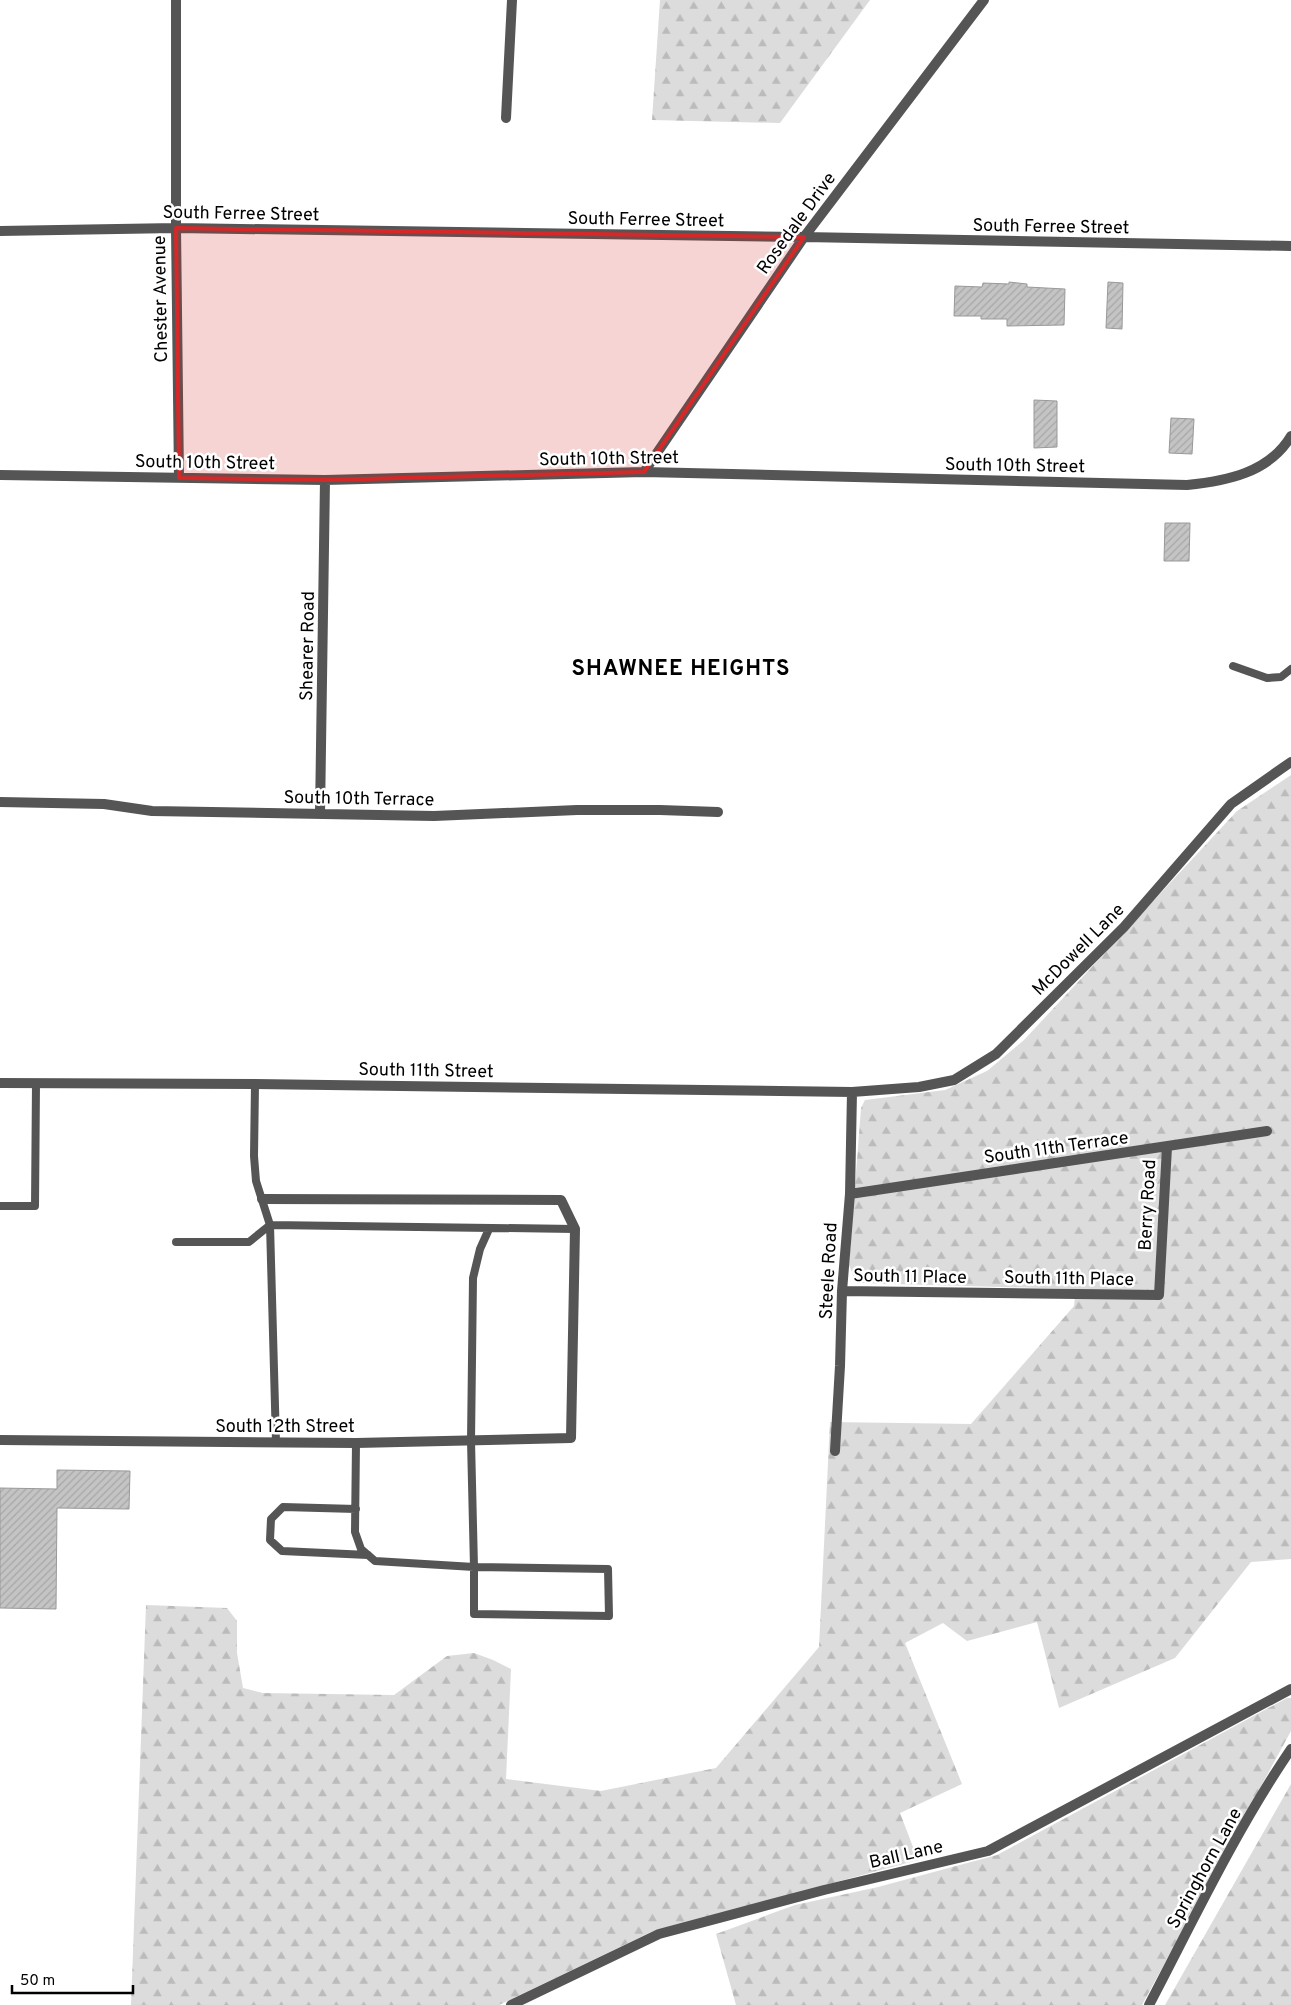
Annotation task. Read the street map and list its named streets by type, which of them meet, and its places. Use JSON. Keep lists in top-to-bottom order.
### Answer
{
  "streets": {
    "street": [
      "South Ferree Street",
      "Rosedale Drive",
      "Chester Avenue",
      "South 10th Street",
      "Shearer Road",
      "South 10th Terrace",
      "McDowell Lane",
      "South 11th Street",
      "South 11th Terrace",
      "Berry Road",
      "Steele Road",
      "South 11 Place",
      "South 11th Place",
      "South 12th Street",
      "Ball Lane",
      "Springhorn Lane"
    ]
  },
  "crossings": [
    ["South Ferree Street", "Rosedale Drive"],
    ["South Ferree Street", "Chester Avenue"],
    ["Rosedale Drive", "South 10th Street"],
    ["Chester Avenue", "South 10th Street"],
    ["South 10th Street", "Shearer Road"],
    ["Shearer Road", "South 10th Terrace"],
    ["McDowell Lane", "South 11th Street"],
    ["McDowell Lane", "Steele Road"],
    ["South 11th Street", "Steele Road"],
    ["South 11th Terrace", "Berry Road"],
    ["South 11th Terrace", "Steele Road"],
    ["Berry Road", "South 11th Place"],
    ["Steele Road", "South 11 Place"],
    ["South 11 Place", "South 11th Place"]
  ],
  "districts": ["SHAWNEE HEIGHTS"],
  "scale_bar": "50 m"
}
